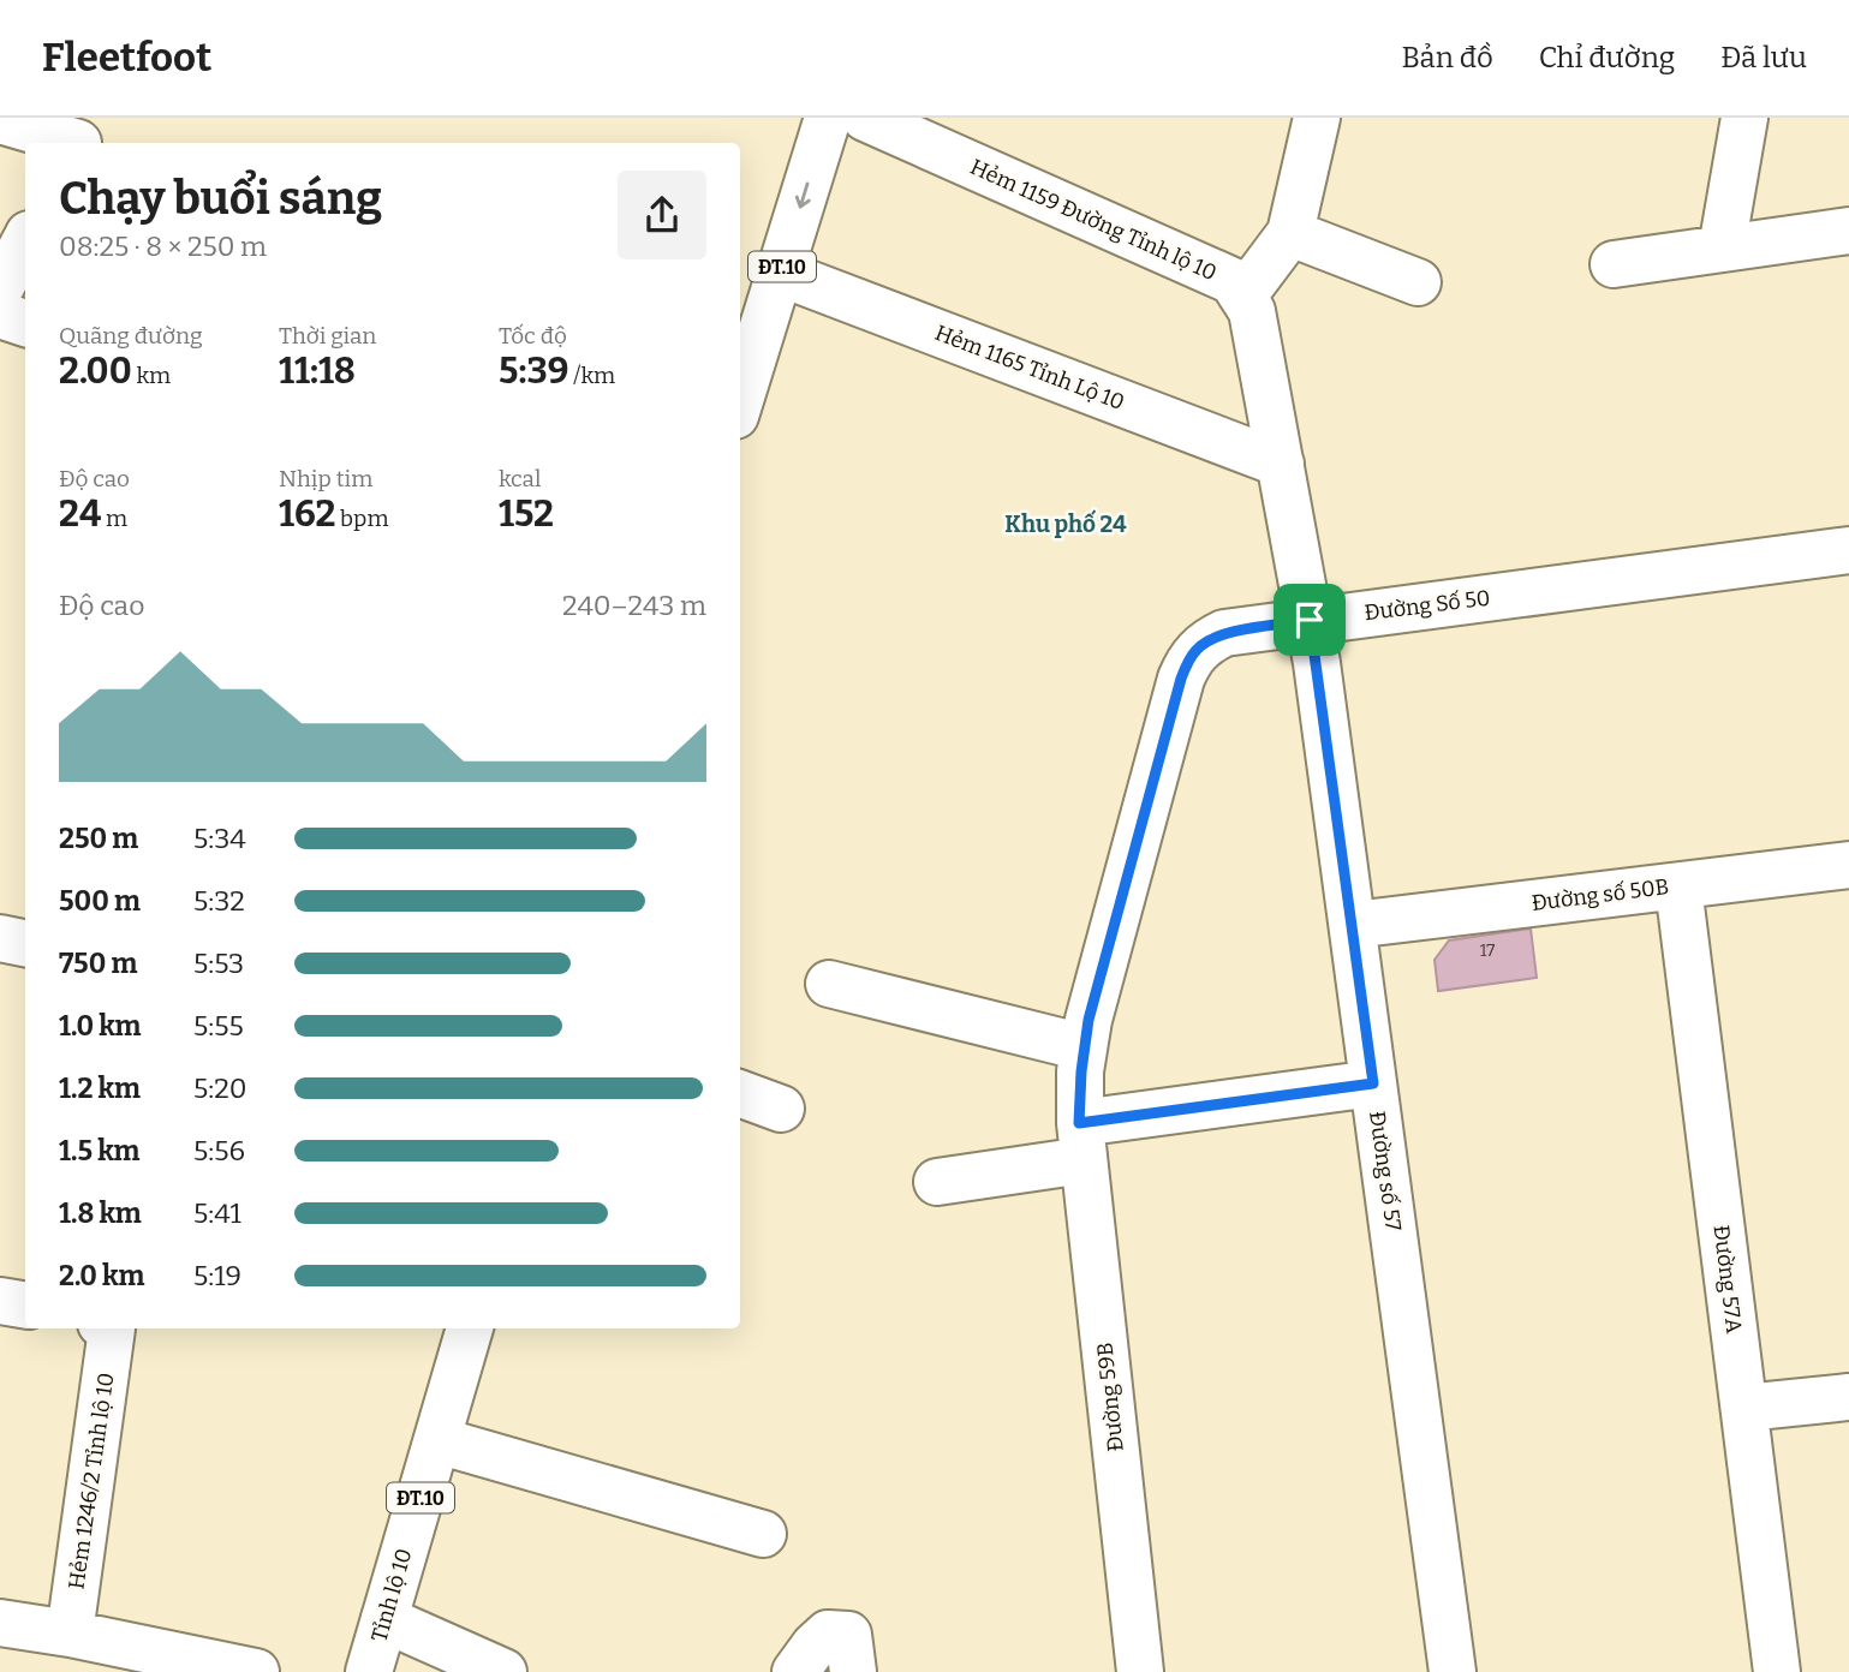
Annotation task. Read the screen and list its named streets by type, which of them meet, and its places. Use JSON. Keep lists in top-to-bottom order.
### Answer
{
  "streets": {
    "street": [
      "Hẻm 1159 Đường Tỉnh lộ 10",
      "ĐT.10",
      "Hẻm 1165 Tỉnh Lộ 10",
      "Đường Số 50",
      "Đường số 50B",
      "Đường số 57",
      "Đường 57A",
      "Đường 59B",
      "Hẻm 1246/2 Tỉnh lộ 10",
      "Tỉnh lộ 10"
    ]
  },
  "crossings": [
    ["ĐT.10", "Hẻm 1165 Tỉnh Lộ 10"],
    ["Đường Số 50", "Đường số 57"],
    ["Đường Số 50", "Đường 59B"],
    ["Đường số 50B", "Đường số 57"],
    ["Đường số 50B", "Đường 57A"]
  ],
  "districts": ["Khu phố 24"],
  "house_numbers": ["17"],
  "page": {
    "header": "Fleetfoot",
    "nav": ["Bản đồ", "Chỉ đường", "Đã lưu"],
    "heading": ["Chạy buổi sáng", "08:25 · 8 × 250 m"],
    "stats": [
      ["Quãng đường", "2.00 km"],
      ["Thời gian", "11:18"],
      ["Tốc độ", "5:39 /km"],
      ["Độ cao", "24 m"],
      ["Nhịp tim", "162 bpm"],
      ["kcal", "152"]
    ],
    "chart": ["Độ cao", "240–243 m"],
    "list": [
      {
        "name": "250 m",
        "note": "5:34"
      },
      {
        "name": "500 m",
        "note": "5:32"
      },
      {
        "name": "750 m",
        "note": "5:53"
      },
      {
        "name": "1.0 km",
        "note": "5:55"
      },
      {
        "name": "1.2 km",
        "note": "5:20"
      },
      {
        "name": "1.5 km",
        "note": "5:56"
      },
      {
        "name": "1.8 km",
        "note": "5:41"
      },
      {
        "name": "2.0 km",
        "note": "5:19"
      }
    ]
  }
}
